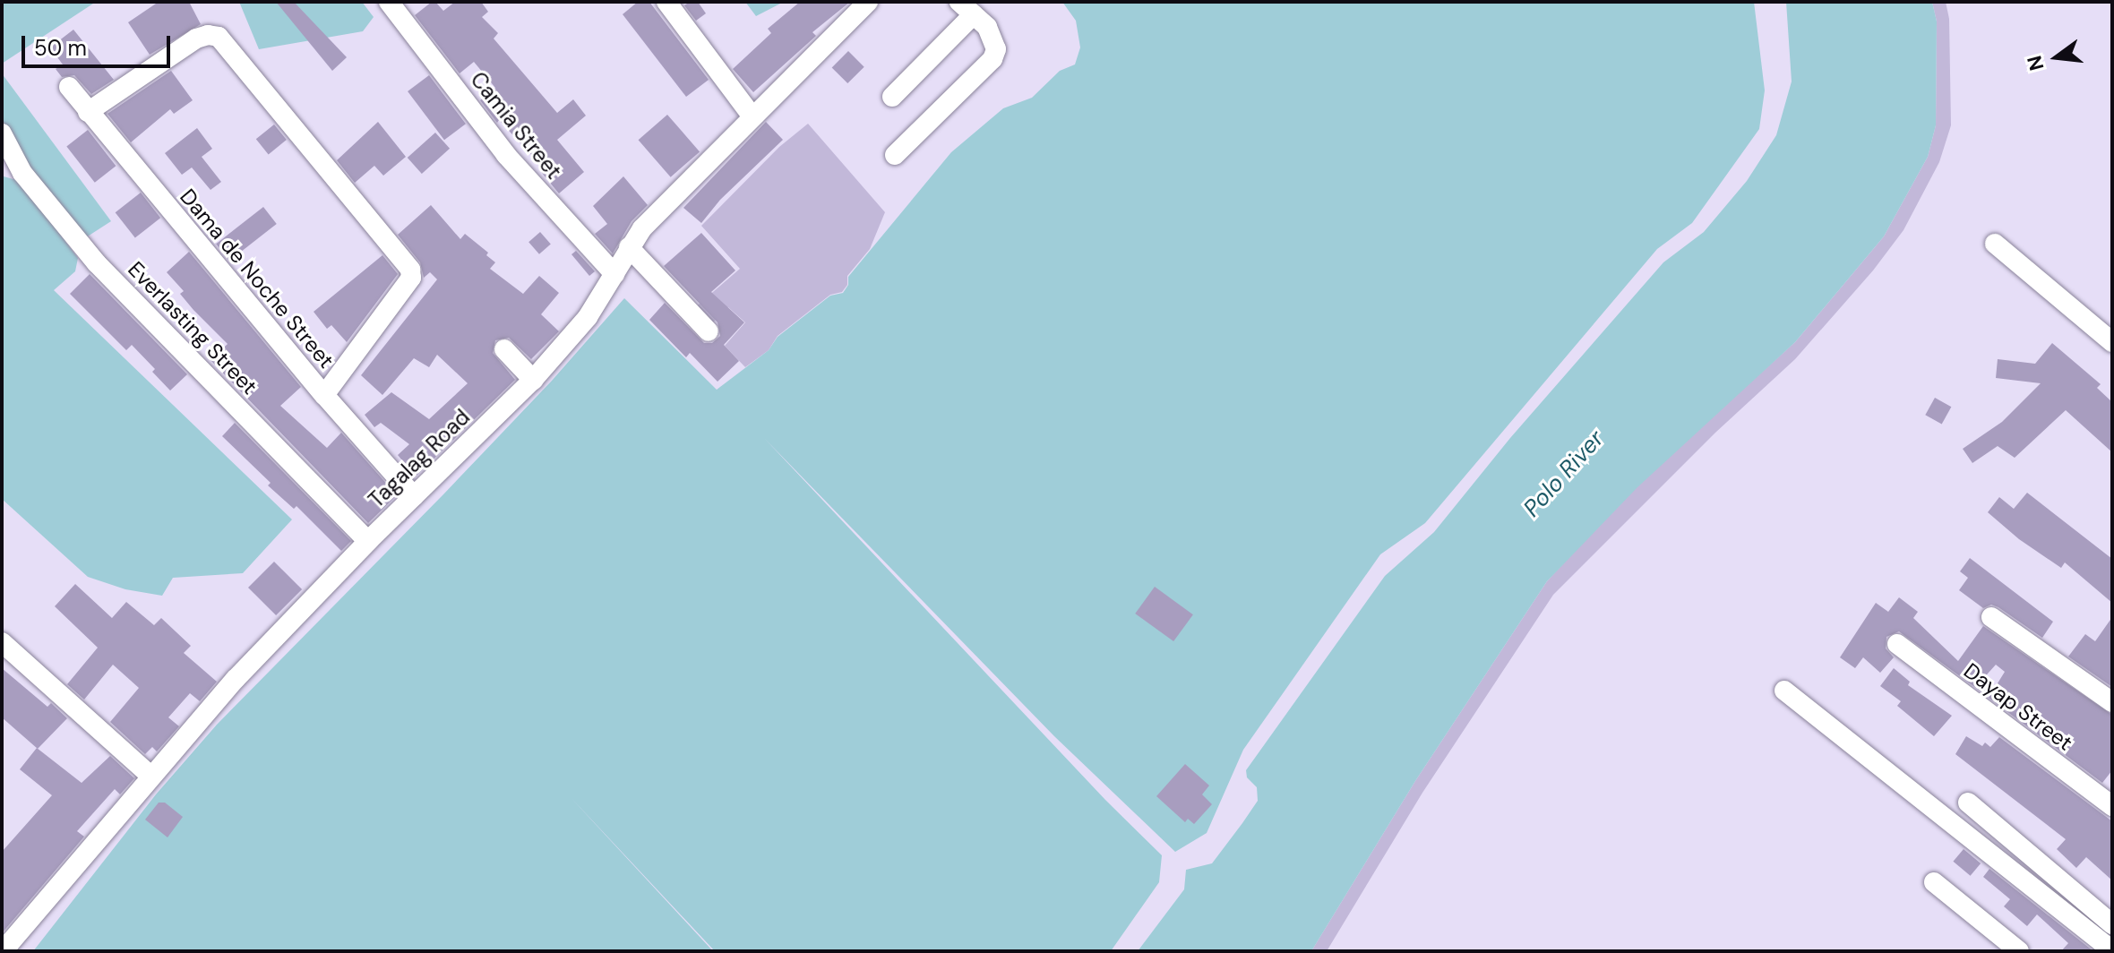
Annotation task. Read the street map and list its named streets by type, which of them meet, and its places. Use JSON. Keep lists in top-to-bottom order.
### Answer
{
  "streets": {
    "street": [
      "Camia Street",
      "Dama de Noche Street",
      "Everlasting Street",
      "Tagalag Road",
      "Dayap Street"
    ]
  },
  "crossings": [
    ["Camia Street", "Tagalag Road"],
    ["Dama de Noche Street", "Tagalag Road"],
    ["Everlasting Street", "Tagalag Road"]
  ],
  "water": ["Polo River"],
  "scale_bar": "50 m",
  "north": "left"
}
